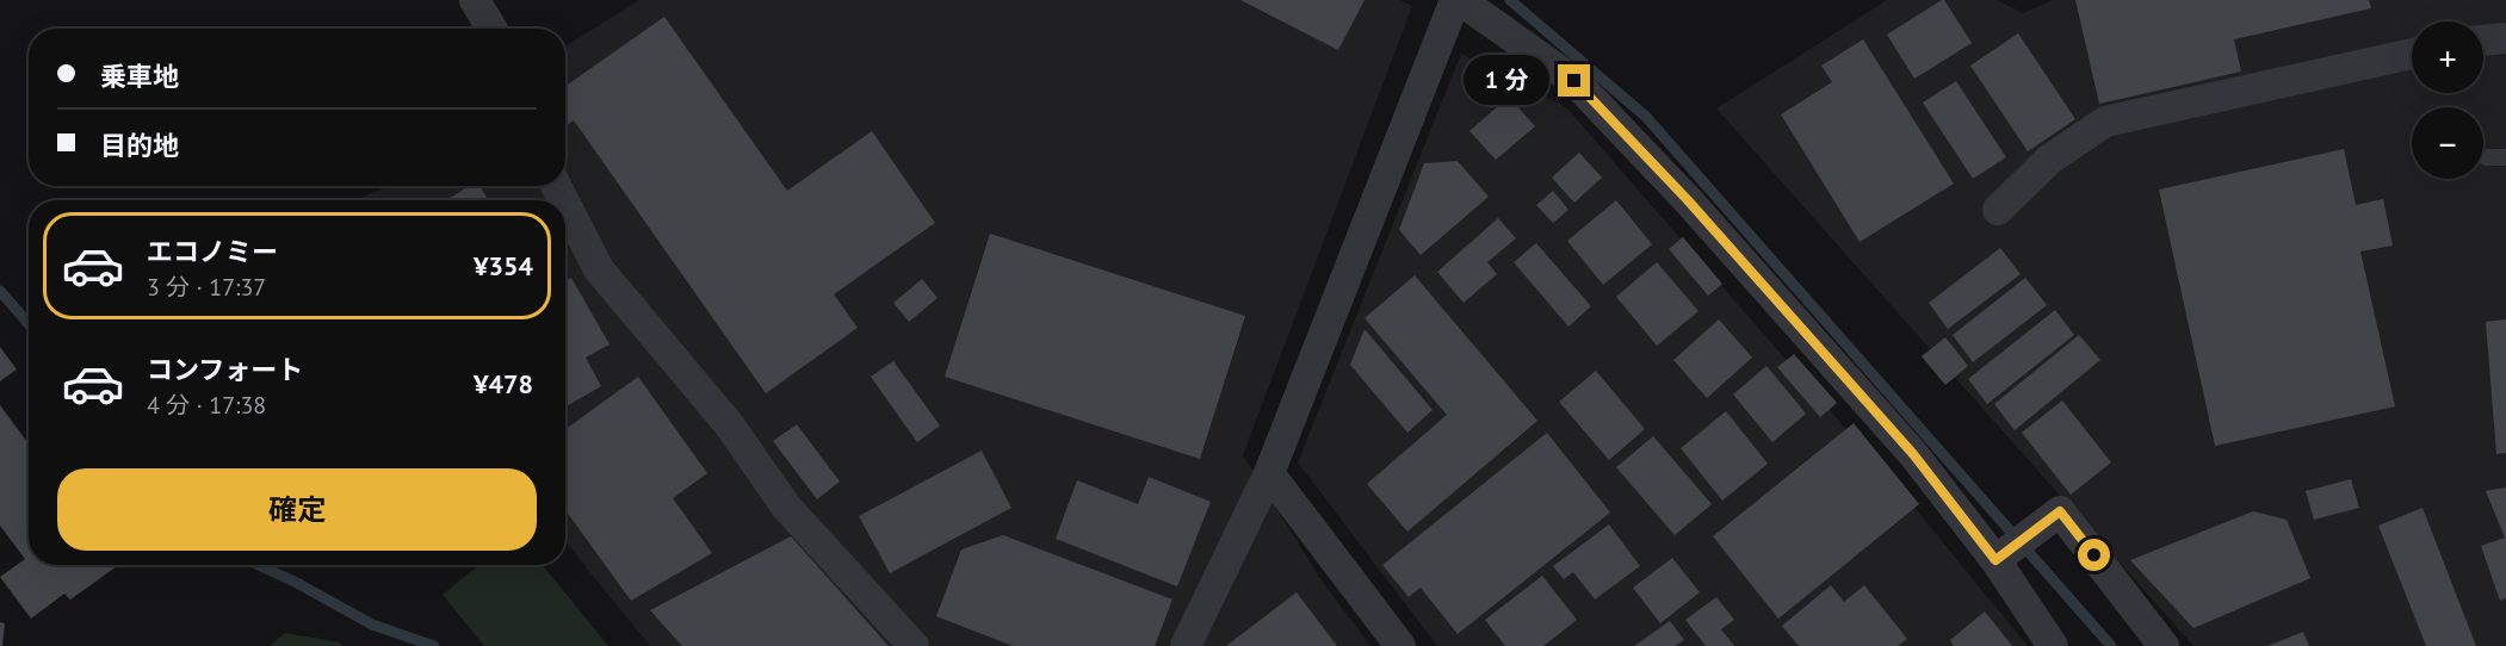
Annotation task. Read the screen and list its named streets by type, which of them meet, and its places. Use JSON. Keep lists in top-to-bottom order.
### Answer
{
  "page": {
    "map_buttons": ["+", "−"],
    "banner": ["乗車地", "目的地"],
    "bubble": "1 分",
    "list": [
      {
        "name": "エコノミー",
        "note": "3 分 · 17:37",
        "value": "¥354"
      },
      {
        "name": "コンフォート",
        "note": "4 分 · 17:38",
        "value": "¥478"
      }
    ],
    "buttons": "確定"
  }
}
